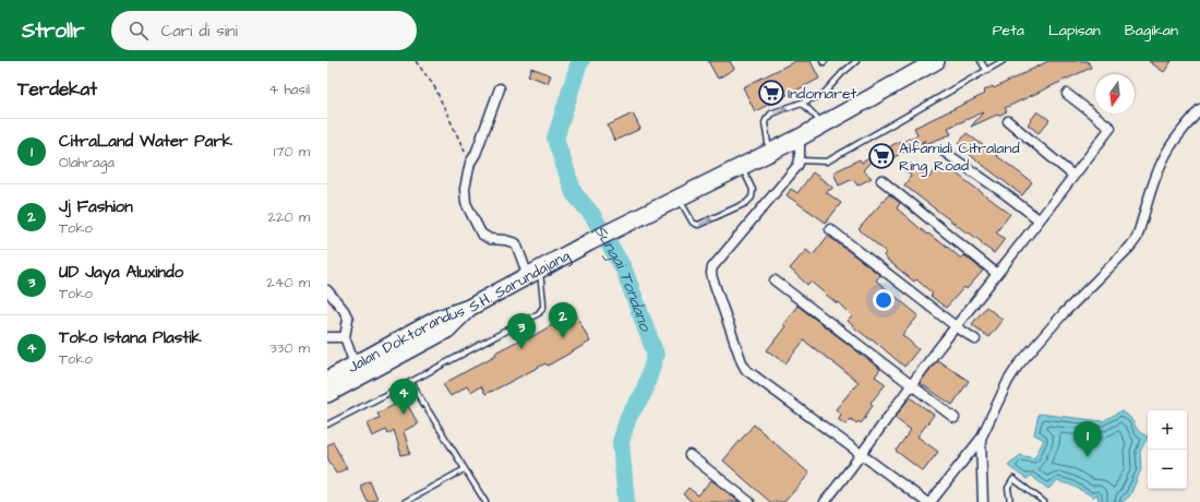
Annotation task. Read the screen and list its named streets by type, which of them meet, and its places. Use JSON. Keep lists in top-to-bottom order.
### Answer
{
  "streets": {
    "highway": ["Jalan Doktorandus S.H. Sarundajang"]
  },
  "water": ["Sungai Tondano"],
  "places": {
    "supermarket": ["Indomaret", "Alfamidi Citraland Ring Road"]
  },
  "north": "bottom",
  "page": {
    "header": "Strollr",
    "search": "Cari di sini",
    "nav": ["Peta", "Lapisan", "Bagikan"],
    "heading": ["Terdekat", "4 hasil"],
    "list": [
      {
        "mark": "1",
        "name": "CitraLand Water Park",
        "note": "Olahraga",
        "value": "170 m"
      },
      {
        "mark": "2",
        "name": "Jj Fashion",
        "note": "Toko",
        "value": "220 m"
      },
      {
        "mark": "3",
        "name": "UD Jaya Aluxindo",
        "note": "Toko",
        "value": "240 m"
      },
      {
        "mark": "4",
        "name": "Toko Istana Plastik",
        "note": "Toko",
        "value": "330 m"
      }
    ],
    "pins": [
      "2",
      "3",
      "4",
      "1"
    ],
    "map_buttons": ["+", "−"]
  }
}
